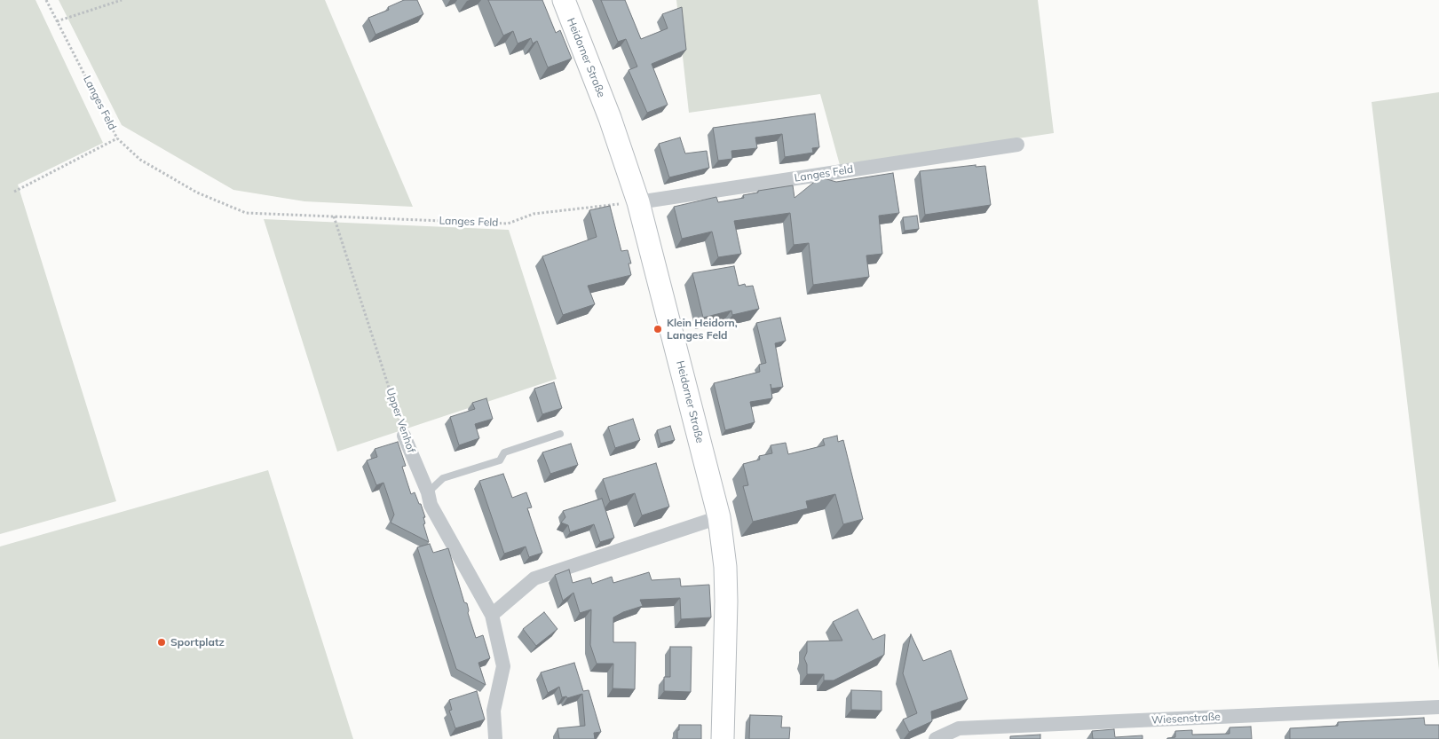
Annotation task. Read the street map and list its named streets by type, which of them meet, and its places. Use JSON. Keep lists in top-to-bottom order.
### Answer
{
  "streets": {
    "main road": ["Heidorner Straße"],
    "street": ["Langes Feld", "Upper Venhof", "Wiesenstraße"]
  },
  "crossings": [
    ["Heidorner Straße", "Langes Feld"],
    ["Langes Feld", "Upper Venhof"]
  ],
  "places": ["Klein Heidorn, Langes Feld", "Sportplatz"]
}
